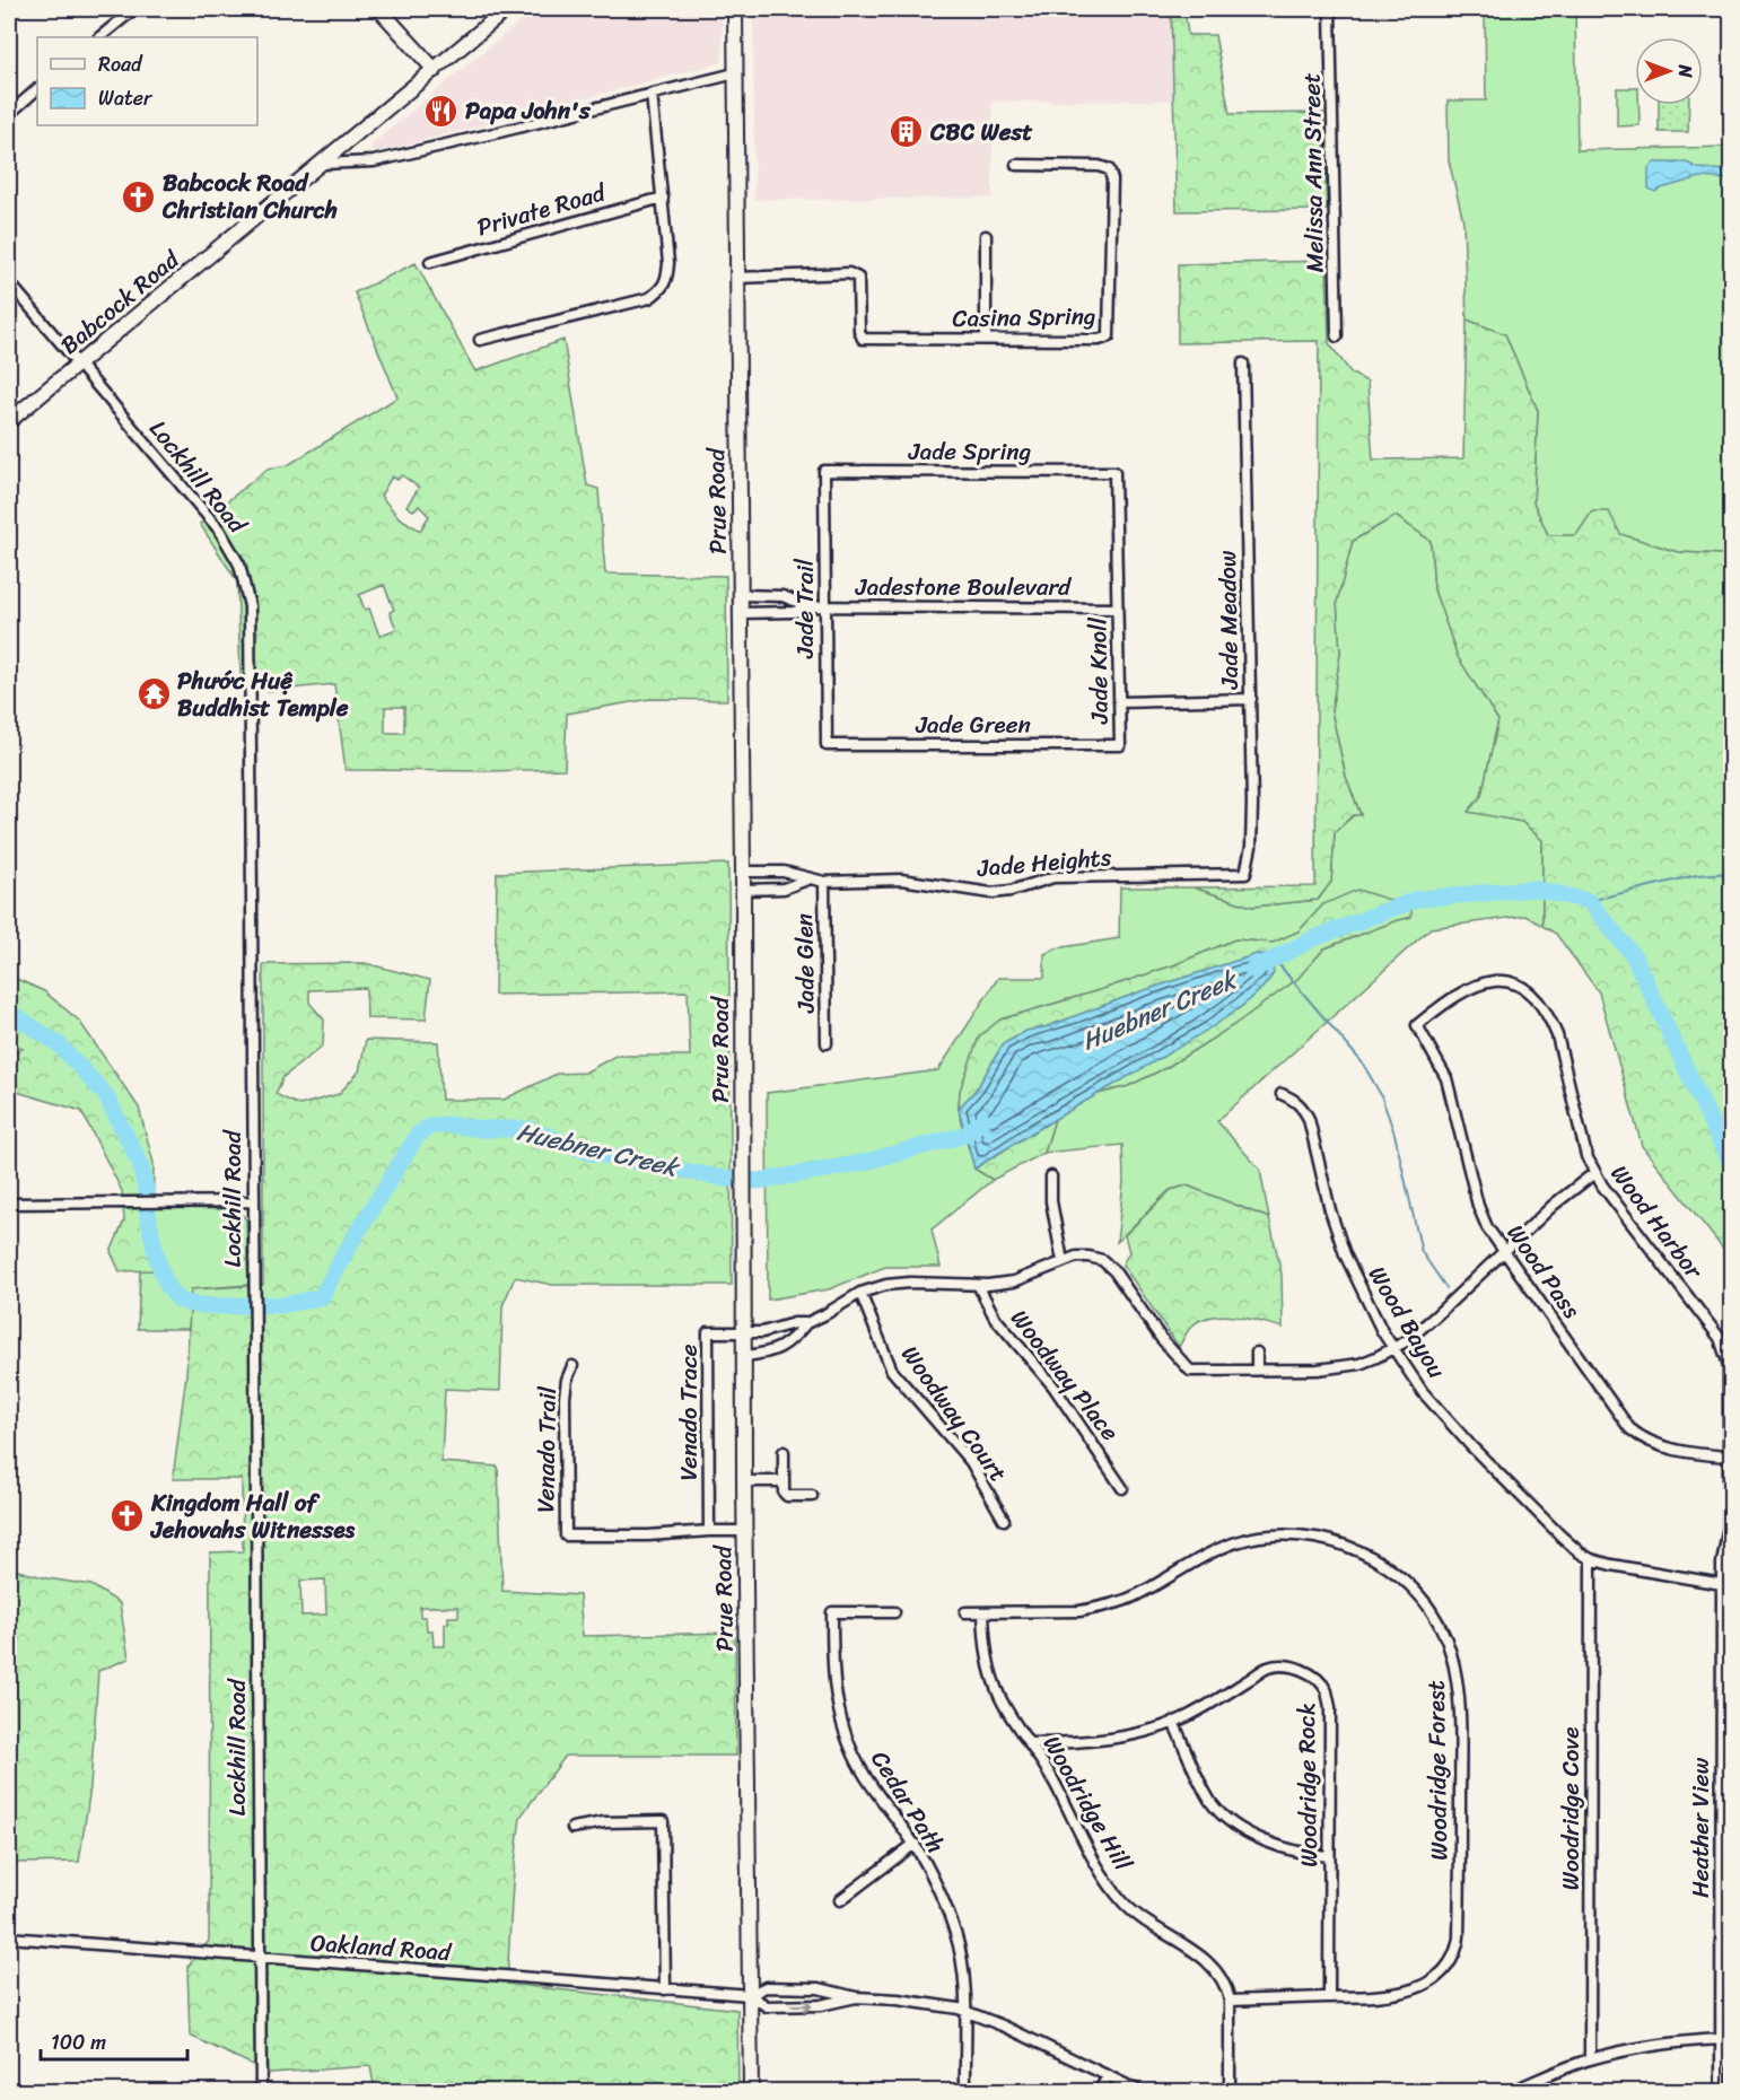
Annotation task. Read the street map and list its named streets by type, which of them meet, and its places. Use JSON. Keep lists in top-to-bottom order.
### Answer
{
  "streets": {
    "main road": ["Babcock Road", "Prue Road"],
    "street": [
      "Melissa Ann Street",
      "Private Road",
      "Casina Spring",
      "Jade Spring",
      "Lockhill Road",
      "Jadestone Boulevard",
      "Jade Trail",
      "Jade Meadow",
      "Jade Knoll",
      "Jade Green",
      "Jade Heights",
      "Jade Glen",
      "Wood Harbor",
      "Wood Pass",
      "Wood Bayou",
      "Woodway Place",
      "Venado Trace",
      "Woodway Court",
      "Venado Trail",
      "Woodridge Forest",
      "Woodridge Rock",
      "Cedar Path",
      "Woodridge Hill",
      "Woodridge Cove",
      "Heather View",
      "Oakland Road"
    ]
  },
  "crossings": [
    ["Babcock Road", "Lockhill Road"],
    ["Casina Spring", "Prue Road"],
    ["Jade Spring", "Jade Trail"],
    ["Jade Spring", "Jade Knoll"],
    ["Lockhill Road", "Oakland Road"],
    ["Prue Road", "Jadestone Boulevard"],
    ["Prue Road", "Jade Heights"],
    ["Prue Road", "Venado Trace"],
    ["Prue Road", "Oakland Road"],
    ["Jadestone Boulevard", "Jade Trail"],
    ["Jadestone Boulevard", "Jade Knoll"],
    ["Jade Trail", "Jade Green"],
    ["Jade Meadow", "Jade Heights"],
    ["Jade Knoll", "Jade Green"],
    ["Jade Heights", "Jade Glen"],
    ["Wood Harbor", "Wood Pass"],
    ["Wood Harbor", "Heather View"],
    ["Wood Bayou", "Woodridge Cove"],
    ["Venado Trace", "Venado Trail"],
    ["Woodridge Forest", "Woodridge Rock"],
    ["Woodridge Forest", "Woodridge Hill"],
    ["Woodridge Rock", "Woodridge Hill"]
  ],
  "water": ["Huebner Creek"],
  "places": {
    "restaurant": ["Papa John's"],
    "building": ["CBC West"],
    "church": ["Babcock Road Christian Church", "Kingdom Hall of Jehovahs Witnesses"],
    "temple": ["Phước Huệ Buddhist Temple"]
  },
  "legend": ["Road", "Water"],
  "scale_bar": "100 m",
  "north": "right"
}
